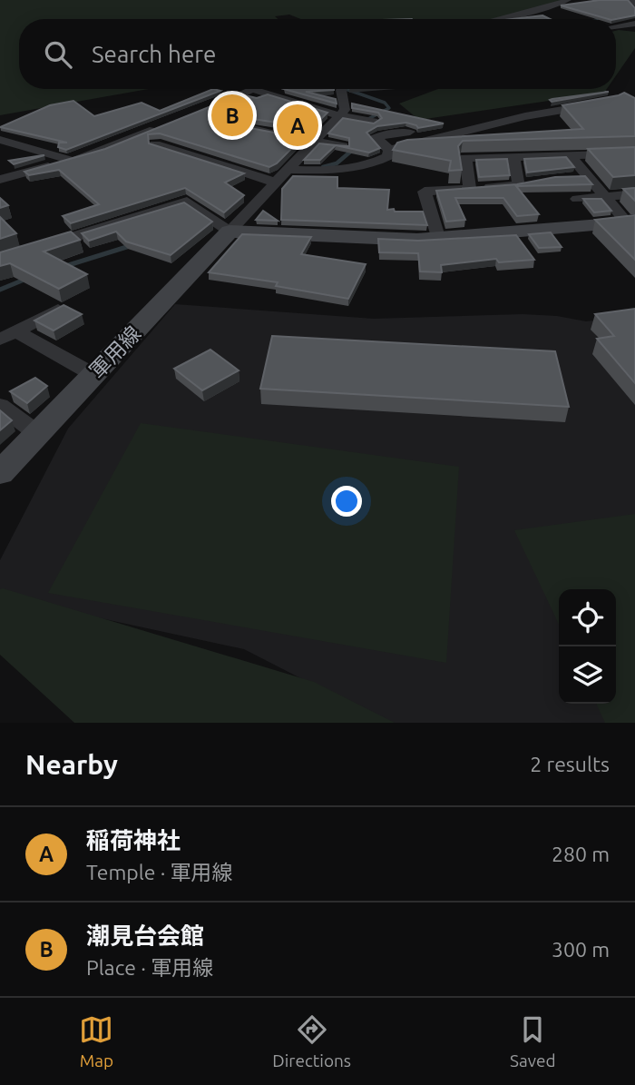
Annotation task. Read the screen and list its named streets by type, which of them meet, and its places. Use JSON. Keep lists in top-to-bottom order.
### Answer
{
  "streets": {
    "street": ["軍用線"]
  },
  "page": {
    "search": "Search here",
    "pins": ["B", "A"],
    "heading": ["Nearby", "2 results"],
    "list": [
      {
        "mark": "A",
        "name": "稲荷神社",
        "note": "Temple · 軍用線",
        "value": "280 m"
      },
      {
        "mark": "B",
        "name": "潮見台会館",
        "note": "Place · 軍用線",
        "value": "300 m"
      }
    ],
    "nav": ["Map", "Directions", "Saved"]
  }
}
